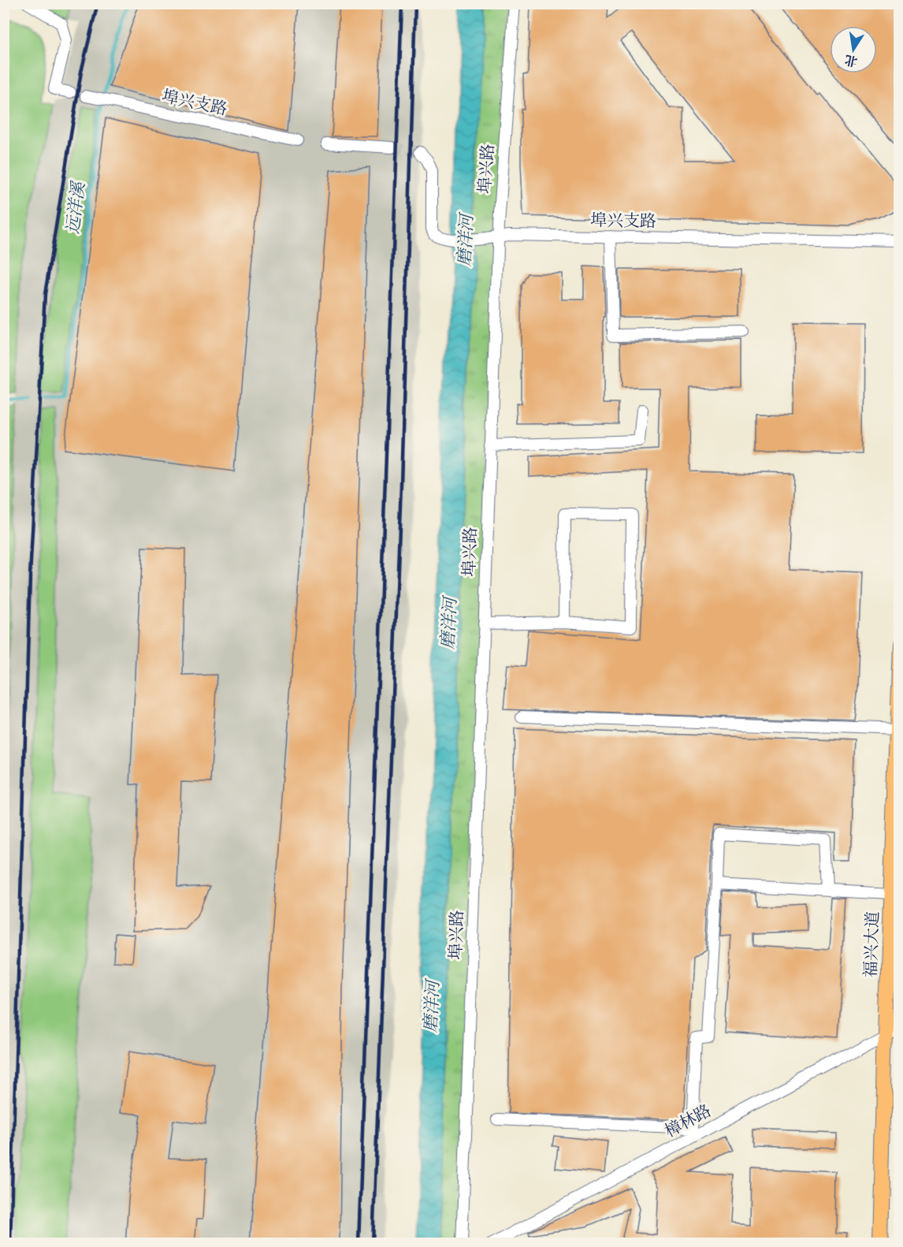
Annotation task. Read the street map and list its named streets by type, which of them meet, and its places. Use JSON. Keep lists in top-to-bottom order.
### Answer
{
  "streets": {
    "main road": ["福兴大道"],
    "street": ["埠兴支路", "埠兴路", "樟林路"]
  },
  "crossings": [
    ["埠兴支路", "埠兴路"],
    ["福兴大道", "樟林路"]
  ],
  "water": ["远洋溪", "磨洋河"],
  "north": "bottom"
}
